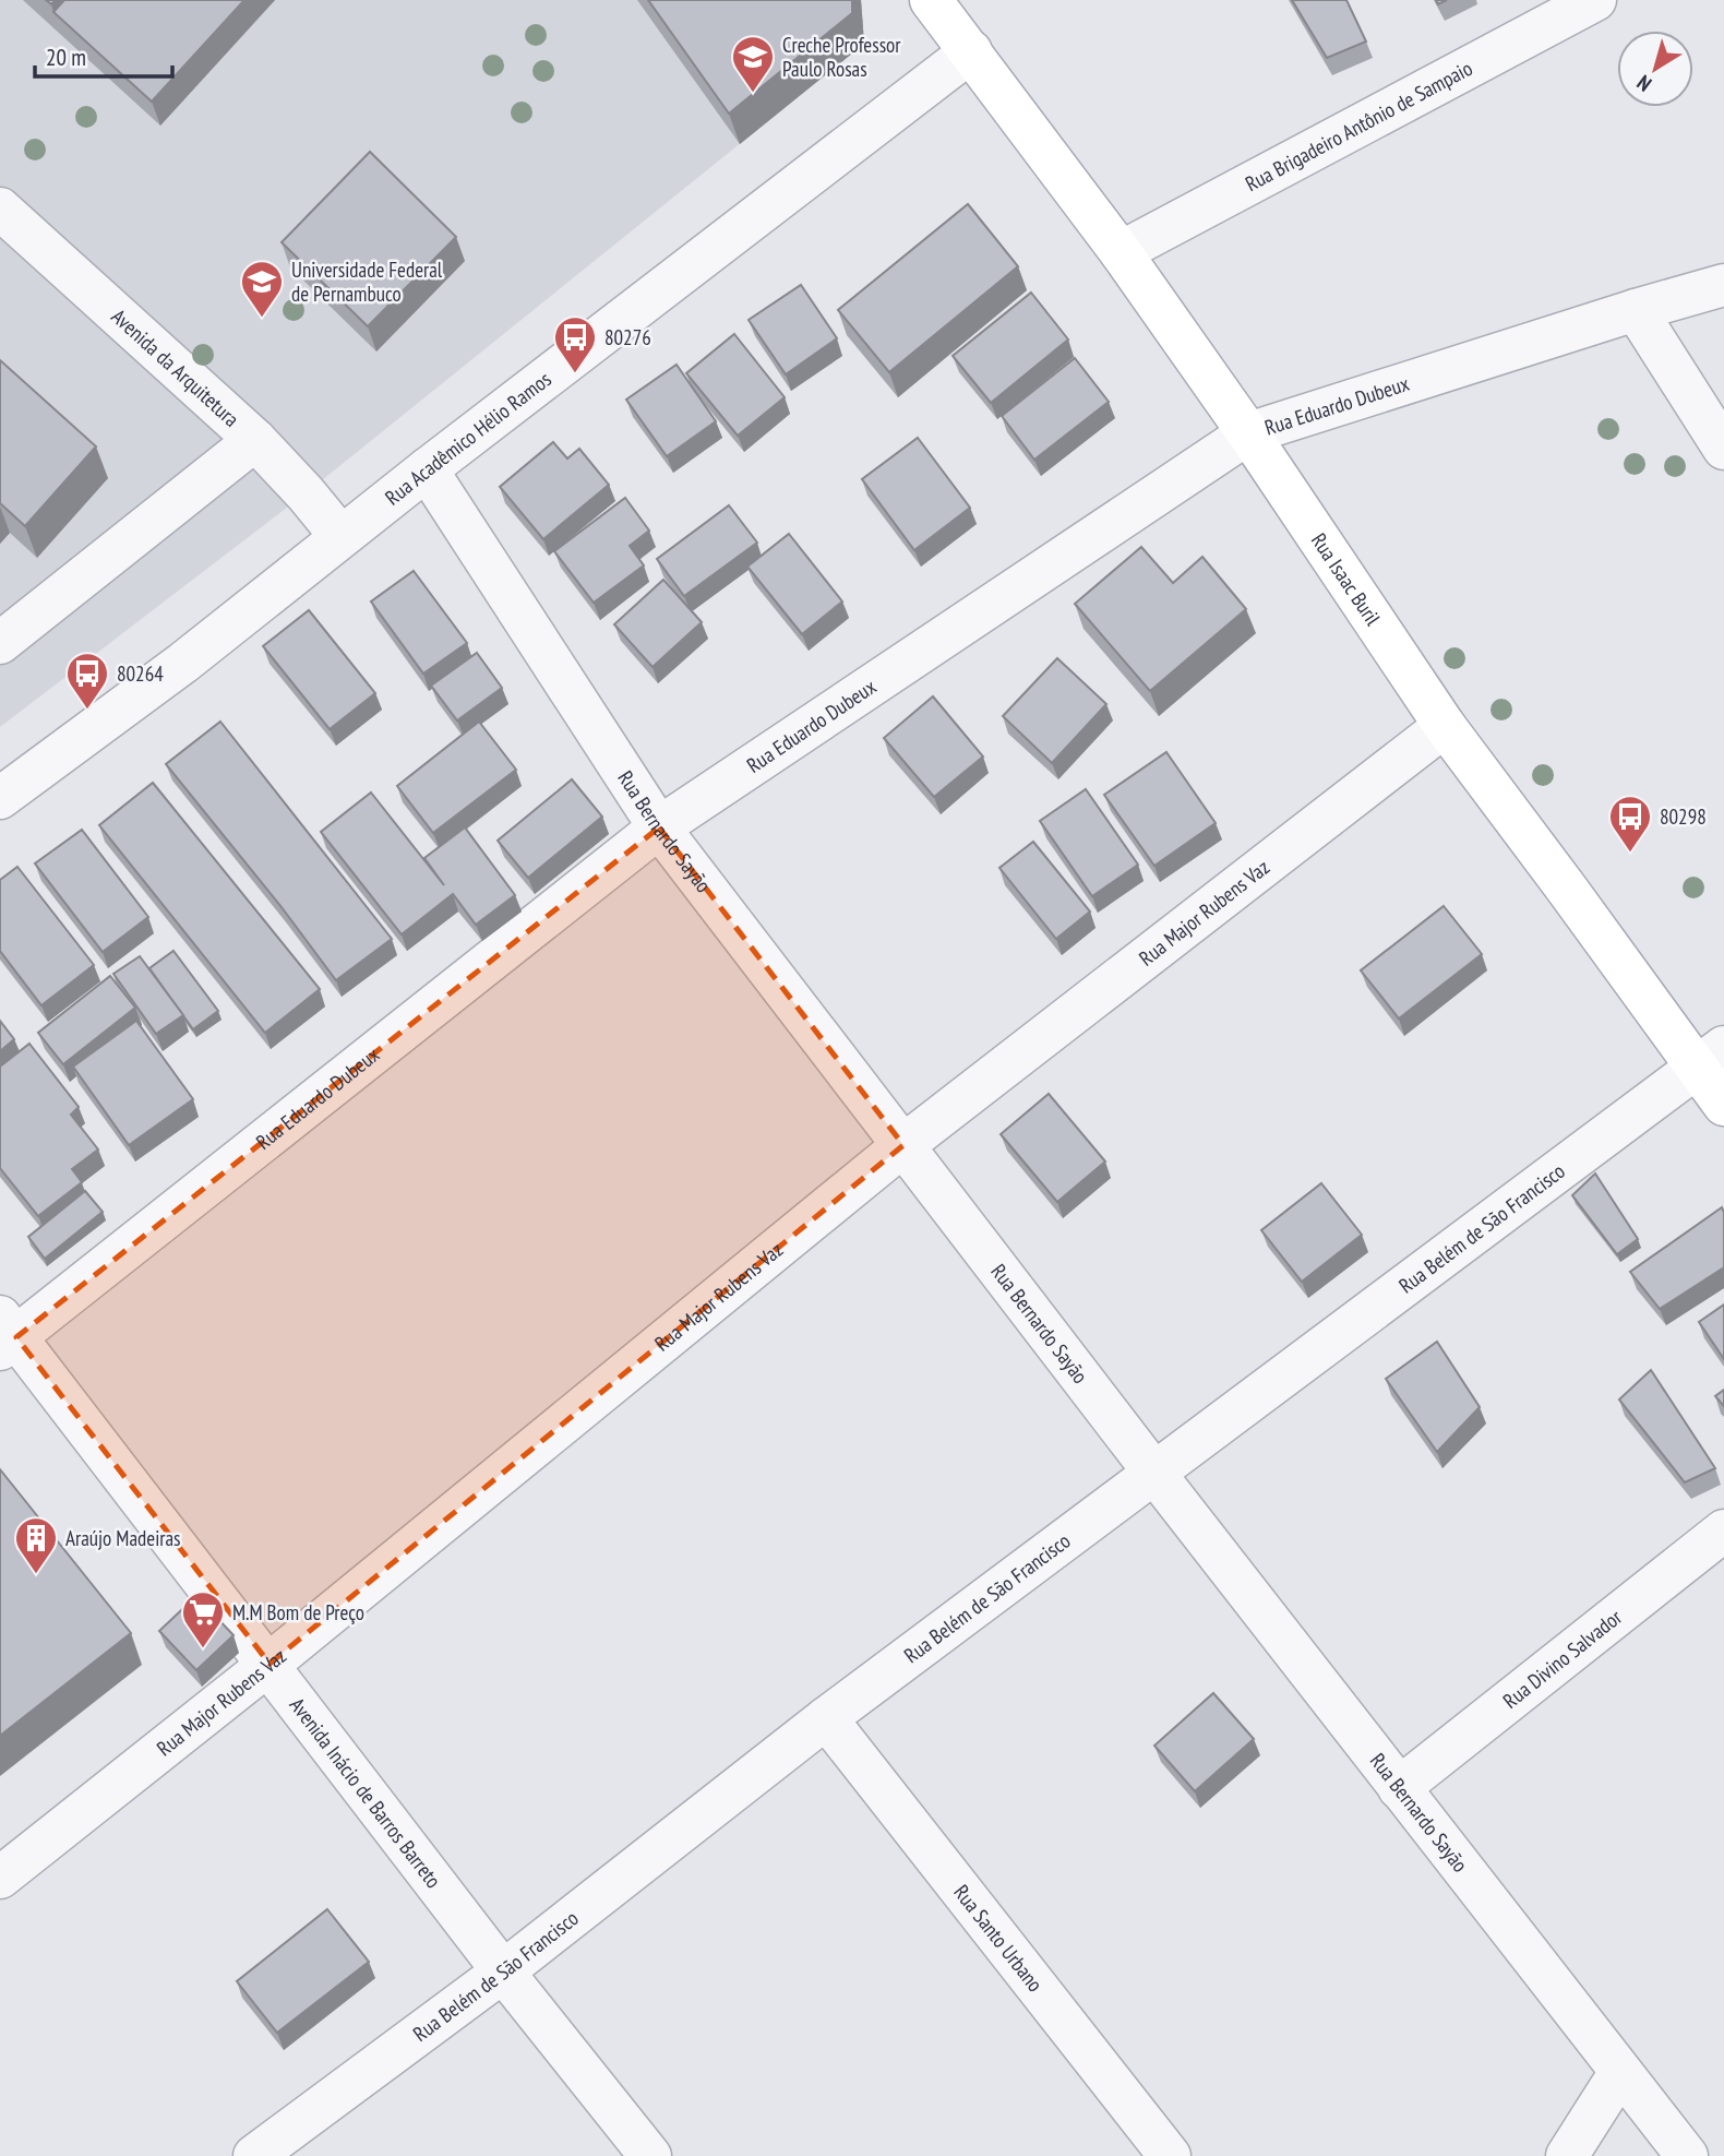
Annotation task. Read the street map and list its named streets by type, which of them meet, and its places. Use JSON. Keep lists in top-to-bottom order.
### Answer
{
  "streets": {
    "main road": ["Rua Isaac Buril"],
    "street": [
      "Rua Brigadeiro Antônio de Sampaio",
      "Avenida da Arquitetura",
      "Rua Eduardo Dubeux",
      "Rua Acadêmico Hélio Ramos",
      "Rua Bernardo Sayão",
      "Rua Major Rubens Vaz",
      "Rua Belém de São Francisco",
      "Rua Divino Salvador",
      "Avenida Inácio de Barros Barreto",
      "Rua Santo Urbano"
    ]
  },
  "crossings": [
    ["Rua Brigadeiro Antônio de Sampaio", "Rua Isaac Buril"],
    ["Avenida da Arquitetura", "Rua Acadêmico Hélio Ramos"],
    ["Rua Eduardo Dubeux", "Rua Isaac Buril"],
    ["Rua Eduardo Dubeux", "Rua Bernardo Sayão"],
    ["Rua Eduardo Dubeux", "Avenida Inácio de Barros Barreto"],
    ["Rua Acadêmico Hélio Ramos", "Rua Isaac Buril"],
    ["Rua Acadêmico Hélio Ramos", "Rua Bernardo Sayão"],
    ["Rua Isaac Buril", "Rua Major Rubens Vaz"],
    ["Rua Isaac Buril", "Rua Belém de São Francisco"],
    ["Rua Bernardo Sayão", "Rua Major Rubens Vaz"],
    ["Rua Bernardo Sayão", "Rua Belém de São Francisco"],
    ["Rua Bernardo Sayão", "Rua Divino Salvador"],
    ["Rua Major Rubens Vaz", "Avenida Inácio de Barros Barreto"],
    ["Rua Belém de São Francisco", "Avenida Inácio de Barros Barreto"],
    ["Rua Belém de São Francisco", "Rua Santo Urbano"]
  ],
  "places": {
    "school or university": ["Creche Professor Paulo Rosas", "Universidade Federal de Pernambuco"],
    "bus stop": ["80276", "80264", "80298"],
    "building": ["Araújo Madeiras"],
    "supermarket": ["M.M Bom de Preço"]
  },
  "scale_bar": "20 m",
  "north": "bottom left"
}
